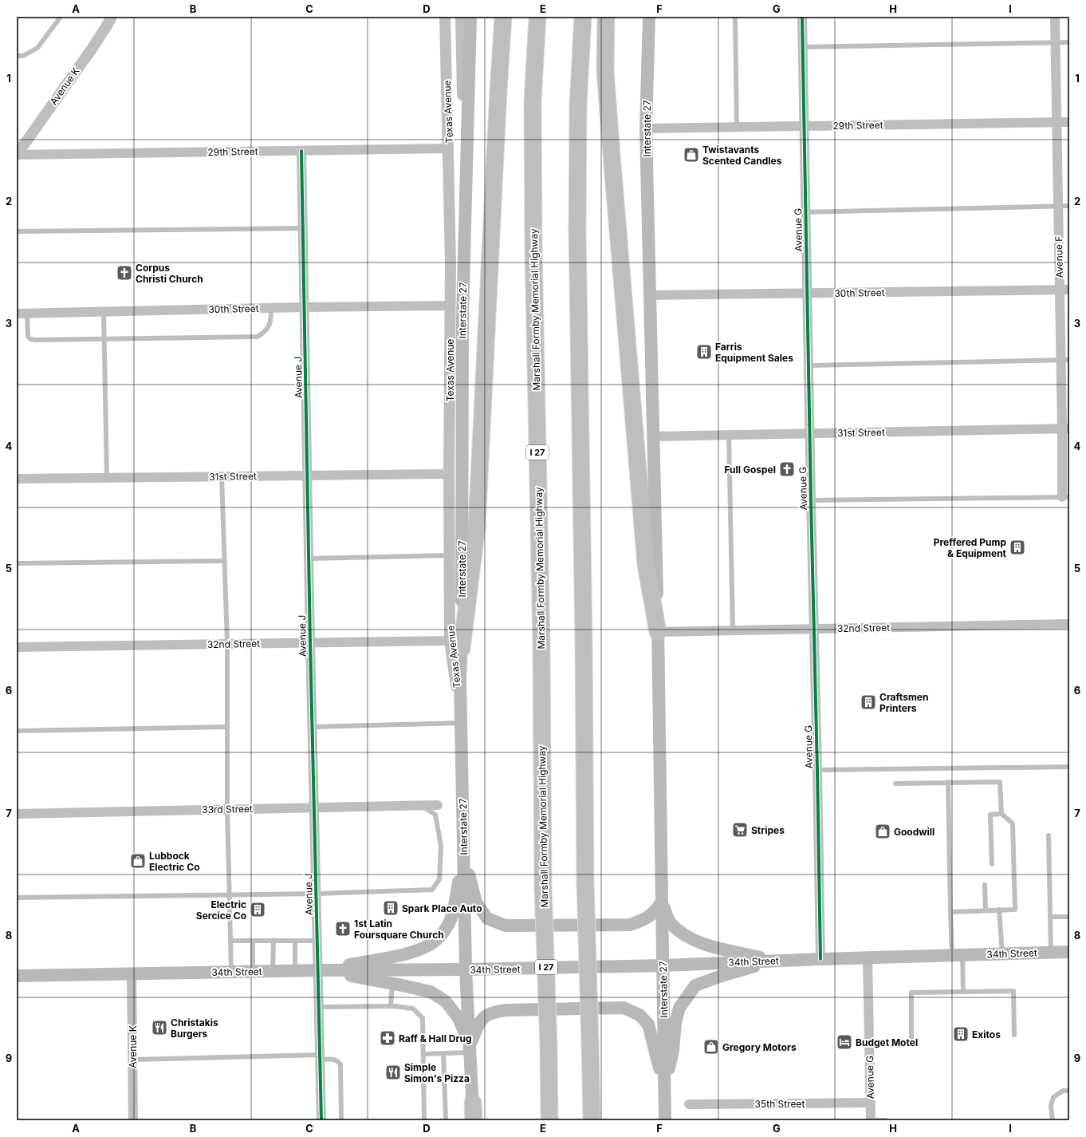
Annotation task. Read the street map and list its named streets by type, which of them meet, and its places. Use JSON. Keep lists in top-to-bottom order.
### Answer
{
  "streets": {
    "highway": ["Marshall Formby Memorial Highway", "I 27"],
    "main road": ["Interstate 27", "34th Street"],
    "street": [
      "Avenue K",
      "Texas Avenue",
      "29th Street",
      "Avenue G",
      "Avenue F",
      "30th Street",
      "Avenue J",
      "31st Street",
      "32nd Street",
      "33rd Street",
      "35th Street"
    ]
  },
  "crossings": [
    ["Avenue K", "29th Street"],
    ["Avenue K", "34th Street"],
    ["Texas Avenue", "29th Street"],
    ["Texas Avenue", "Interstate 27"],
    ["Texas Avenue", "30th Street"],
    ["Texas Avenue", "31st Street"],
    ["Texas Avenue", "32nd Street"],
    ["29th Street", "Interstate 27"],
    ["29th Street", "Avenue G"],
    ["29th Street", "Avenue F"],
    ["29th Street", "Avenue J"],
    ["Interstate 27", "30th Street"],
    ["Interstate 27", "31st Street"],
    ["Interstate 27", "32nd Street"],
    ["Interstate 27", "34th Street"],
    ["Avenue G", "30th Street"],
    ["Avenue G", "31st Street"],
    ["Avenue G", "32nd Street"],
    ["Avenue G", "34th Street"],
    ["Avenue G", "35th Street"],
    ["Avenue F", "30th Street"],
    ["Avenue F", "31st Street"],
    ["30th Street", "Avenue J"],
    ["Avenue J", "31st Street"],
    ["Avenue J", "32nd Street"],
    ["Avenue J", "33rd Street"],
    ["Avenue J", "34th Street"]
  ],
  "places": {
    "shop": [
      "Twistavants Scented Candles",
      "Goodwill",
      "Lubbock Electric Co",
      "Gregory Motors"
    ],
    "church": ["Corpus Christi Church", "Full Gospel", "1st Latin Foursquare Church"],
    "building": [
      "Farris Equipment Sales",
      "Preffered Pump & Equipment",
      "Craftsmen Printers",
      "Spark Place Auto",
      "Electric Sercice Co",
      "Exitos"
    ],
    "supermarket": ["Stripes"],
    "restaurant": ["Christakis Burgers", "Simple Simon's Pizza"],
    "pharmacy": ["Raff & Hall Drug"],
    "hotel": ["Budget Motel"]
  },
  "grid": {
    "columns": [
      "A",
      "B",
      "C",
      "D",
      "E",
      "F",
      "G",
      "H",
      "I"
    ],
    "rows": [
      "1",
      "2",
      "3",
      "4",
      "5",
      "6",
      "7",
      "8",
      "9"
    ]
  }
}
